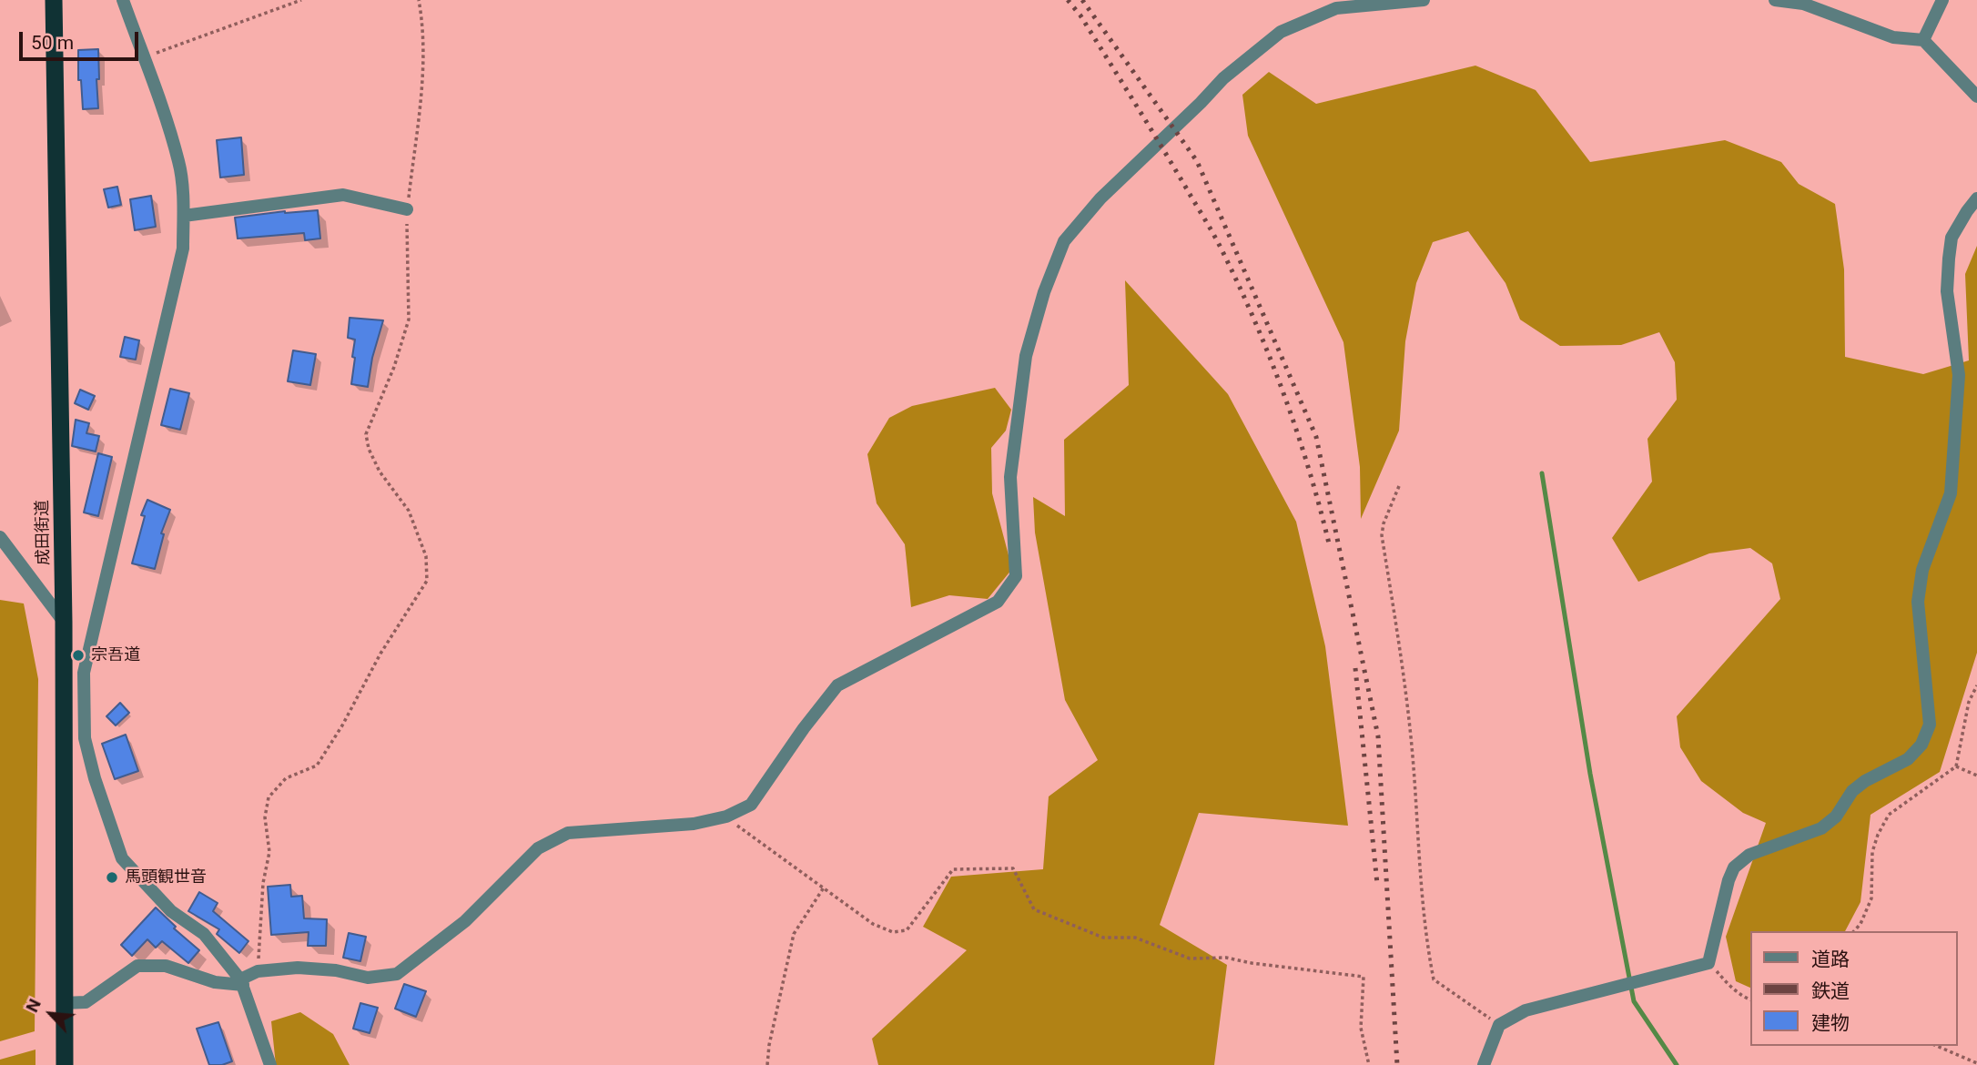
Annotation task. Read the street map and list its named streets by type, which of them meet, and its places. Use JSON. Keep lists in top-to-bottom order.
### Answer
{
  "streets": {
    "highway": ["成田街道"]
  },
  "places": ["宗吾道", "馬頭観世音"],
  "legend": ["道路", "鉄道", "建物"],
  "scale_bar": "50 m",
  "north": "top left"
}
